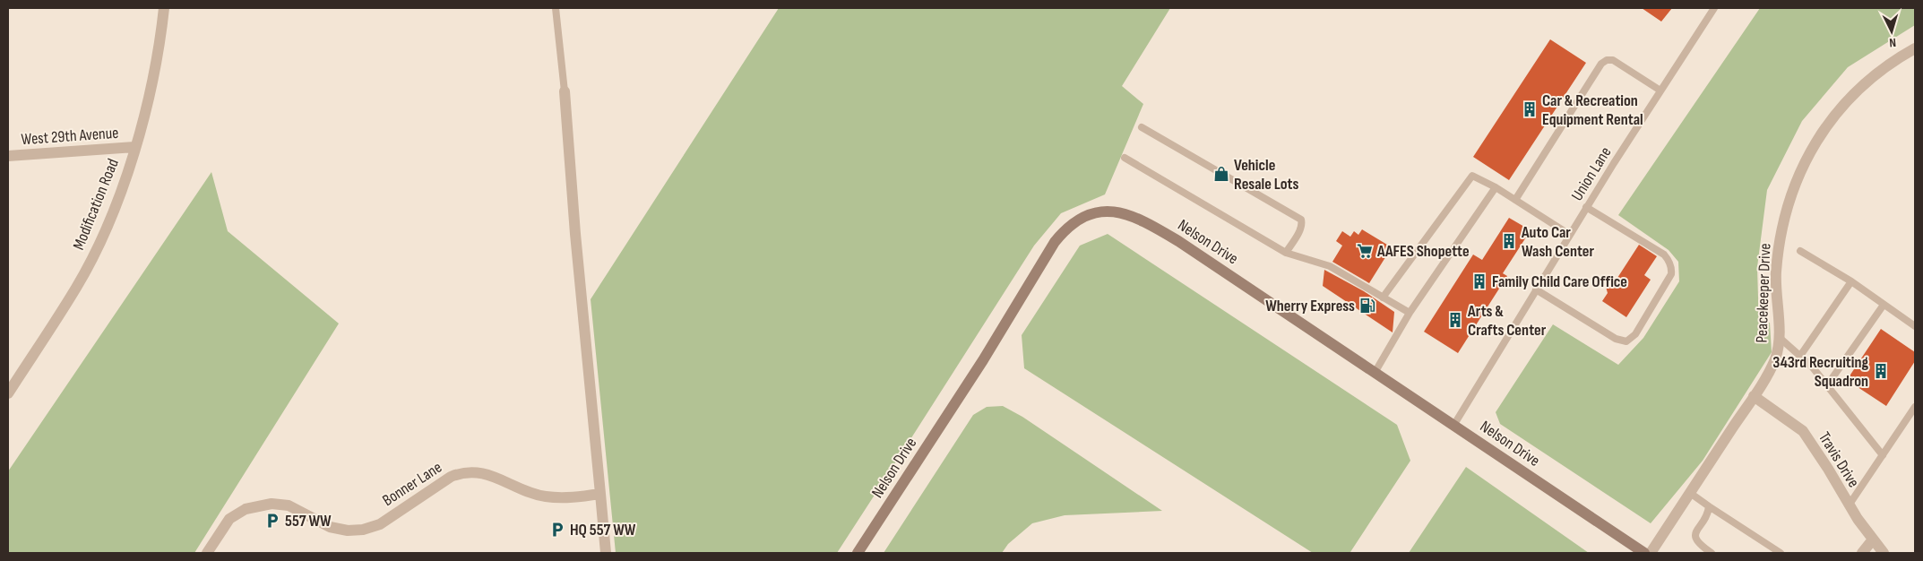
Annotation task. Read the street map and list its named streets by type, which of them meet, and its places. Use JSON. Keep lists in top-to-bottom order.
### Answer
{
  "streets": {
    "street": [
      "West 29th Avenue",
      "Modification Road",
      "Nelson Drive",
      "Peacekeeper Drive",
      "Travis Drive",
      "Bonner Lane"
    ],
    "lane": ["Union Lane"]
  },
  "crossings": [
    ["West 29th Avenue", "Modification Road"],
    ["Union Lane", "Nelson Drive"],
    ["Peacekeeper Drive", "Travis Drive"]
  ],
  "places": {
    "building": [
      "Car & Recreation Equipment Rental",
      "Auto Car Wash Center",
      "Family Child Care Office",
      "Arts & Crafts Center",
      "343rd Recruiting Squadron"
    ],
    "shop": ["Vehicle Resale Lots"],
    "supermarket": ["AAFES Shopette"],
    "fuel station": ["Wherry Express"],
    "parking": ["557 WW", "HQ 557 WW"]
  },
  "north": "bottom"
}
